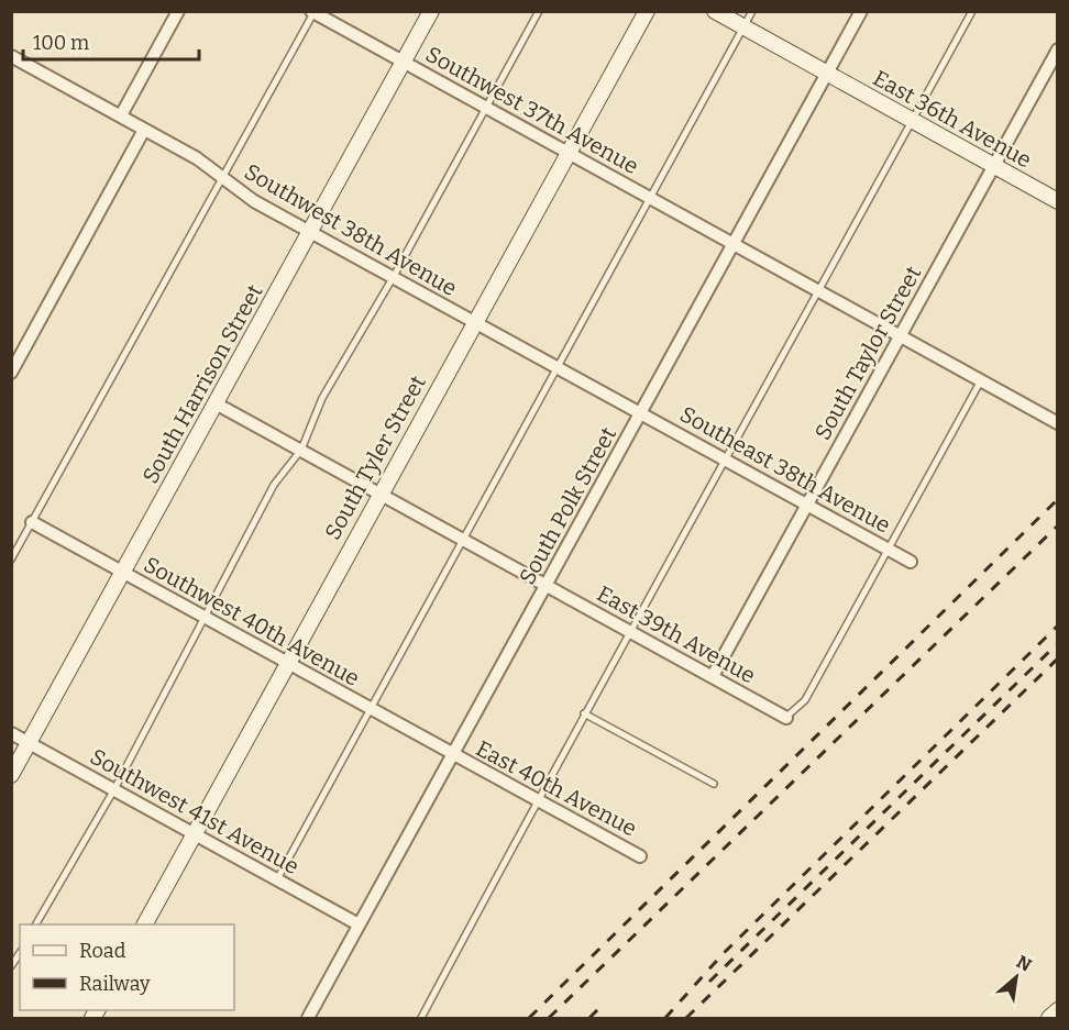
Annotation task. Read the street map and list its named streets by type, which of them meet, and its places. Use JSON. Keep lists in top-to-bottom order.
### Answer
{
  "streets": {
    "main road": ["East 36th Avenue", "South Harrison Street", "South Tyler Street"],
    "street": [
      "Southwest 37th Avenue",
      "Southwest 38th Avenue",
      "South Taylor Street",
      "Southeast 38th Avenue",
      "South Polk Street",
      "Southwest 40th Avenue",
      "East 39th Avenue",
      "East 40th Avenue",
      "Southwest 41st Avenue"
    ]
  },
  "crossings": [
    ["Southwest 37th Avenue", "South Taylor Street"],
    ["Southwest 37th Avenue", "South Harrison Street"],
    ["Southwest 37th Avenue", "South Tyler Street"],
    ["Southwest 37th Avenue", "South Polk Street"],
    ["East 36th Avenue", "South Taylor Street"],
    ["East 36th Avenue", "South Polk Street"],
    ["Southwest 38th Avenue", "South Harrison Street"],
    ["Southwest 38th Avenue", "South Tyler Street"],
    ["Southwest 38th Avenue", "Southeast 38th Avenue"],
    ["Southwest 38th Avenue", "South Polk Street"],
    ["South Taylor Street", "Southeast 38th Avenue"],
    ["South Taylor Street", "East 39th Avenue"],
    ["South Harrison Street", "Southwest 40th Avenue"],
    ["South Harrison Street", "East 39th Avenue"],
    ["South Harrison Street", "Southwest 41st Avenue"],
    ["South Tyler Street", "Southwest 40th Avenue"],
    ["South Tyler Street", "East 39th Avenue"],
    ["South Tyler Street", "Southwest 41st Avenue"],
    ["Southeast 38th Avenue", "South Polk Street"],
    ["South Polk Street", "Southwest 40th Avenue"],
    ["South Polk Street", "East 39th Avenue"],
    ["South Polk Street", "East 40th Avenue"],
    ["South Polk Street", "Southwest 41st Avenue"],
    ["Southwest 40th Avenue", "East 40th Avenue"]
  ],
  "legend": ["Road", "Railway"],
  "scale_bar": "100 m",
  "north": "top right"
}
